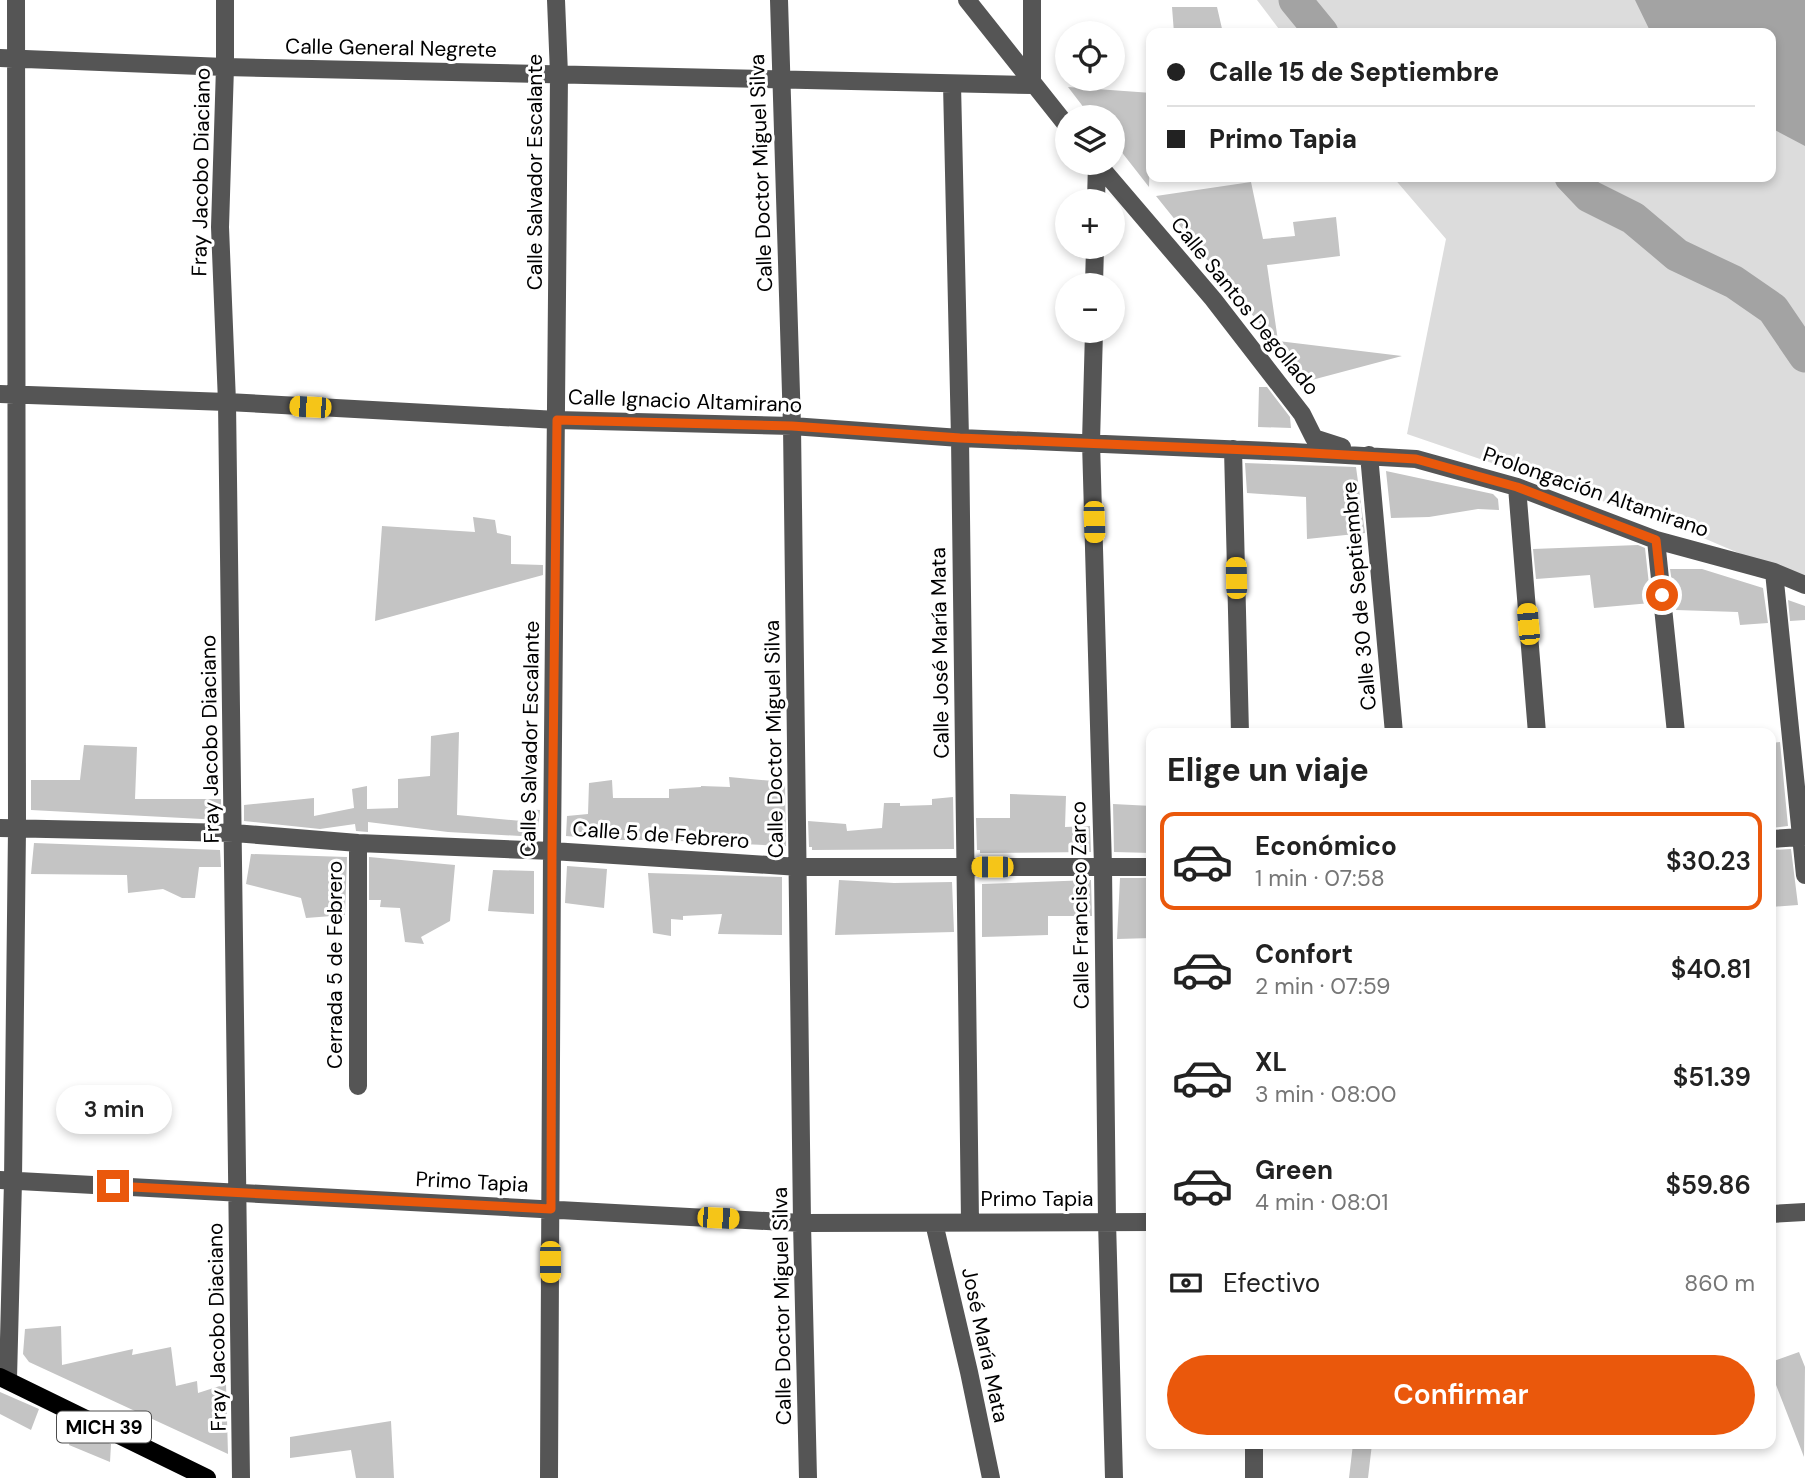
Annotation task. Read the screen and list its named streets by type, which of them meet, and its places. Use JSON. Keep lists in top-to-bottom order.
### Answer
{
  "streets": {
    "main road": ["MICH 39"],
    "street": [
      "Calle General Negrete",
      "Fray Jacobo Diaciano",
      "Calle Salvador Escalante",
      "Calle Doctor Miguel Silva",
      "Calle Santos Degollado",
      "Calle Ignacio Altamirano",
      "Prolongación Altamirano",
      "Calle 30 de Septiembre",
      "Calle José María Mata",
      "Calle 5 de Febrero",
      "Calle Francisco Zarco",
      "Cerrada 5 de Febrero",
      "Primo Tapia",
      "José María Mata"
    ]
  },
  "crossings": [
    ["Calle General Negrete", "Fray Jacobo Diaciano"],
    ["Calle General Negrete", "Calle Salvador Escalante"],
    ["Calle General Negrete", "Calle Doctor Miguel Silva"],
    ["Calle General Negrete", "Calle José María Mata"],
    ["Fray Jacobo Diaciano", "Calle Ignacio Altamirano"],
    ["Fray Jacobo Diaciano", "Calle 5 de Febrero"],
    ["Fray Jacobo Diaciano", "Primo Tapia"],
    ["Calle Salvador Escalante", "Calle Ignacio Altamirano"],
    ["Calle Salvador Escalante", "Calle 5 de Febrero"],
    ["Calle Salvador Escalante", "Primo Tapia"],
    ["Calle Doctor Miguel Silva", "Calle Ignacio Altamirano"],
    ["Calle Doctor Miguel Silva", "Calle 5 de Febrero"],
    ["Calle Doctor Miguel Silva", "Primo Tapia"],
    ["Calle Ignacio Altamirano", "Prolongación Altamirano"],
    ["Calle Ignacio Altamirano", "Calle 30 de Septiembre"],
    ["Calle Ignacio Altamirano", "Calle José María Mata"],
    ["Calle Ignacio Altamirano", "Calle Francisco Zarco"],
    ["Prolongación Altamirano", "Calle 30 de Septiembre"],
    ["Calle José María Mata", "Calle 5 de Febrero"],
    ["Calle José María Mata", "Primo Tapia"],
    ["Calle 5 de Febrero", "Calle Francisco Zarco"],
    ["Calle 5 de Febrero", "Cerrada 5 de Febrero"],
    ["Calle Francisco Zarco", "Primo Tapia"],
    ["Primo Tapia", "José María Mata"]
  ],
  "page": {
    "map_buttons": ["+", "−"],
    "banner": ["Calle 15 de Septiembre", "Primo Tapia"],
    "heading": "Elige un viaje",
    "list": [
      {
        "name": "Económico",
        "note": "1 min · 07:58",
        "value": "$30.23"
      },
      {
        "name": "Confort",
        "note": "2 min · 07:59",
        "value": "$40.81"
      },
      {
        "name": "XL",
        "note": "3 min · 08:00",
        "value": "$51.39"
      },
      {
        "name": "Green",
        "note": "4 min · 08:01",
        "value": "$59.86"
      }
    ],
    "bubble": "3 min",
    "pay": ["Efectivo", "860 m"],
    "buttons": "Confirmar"
  }
}
